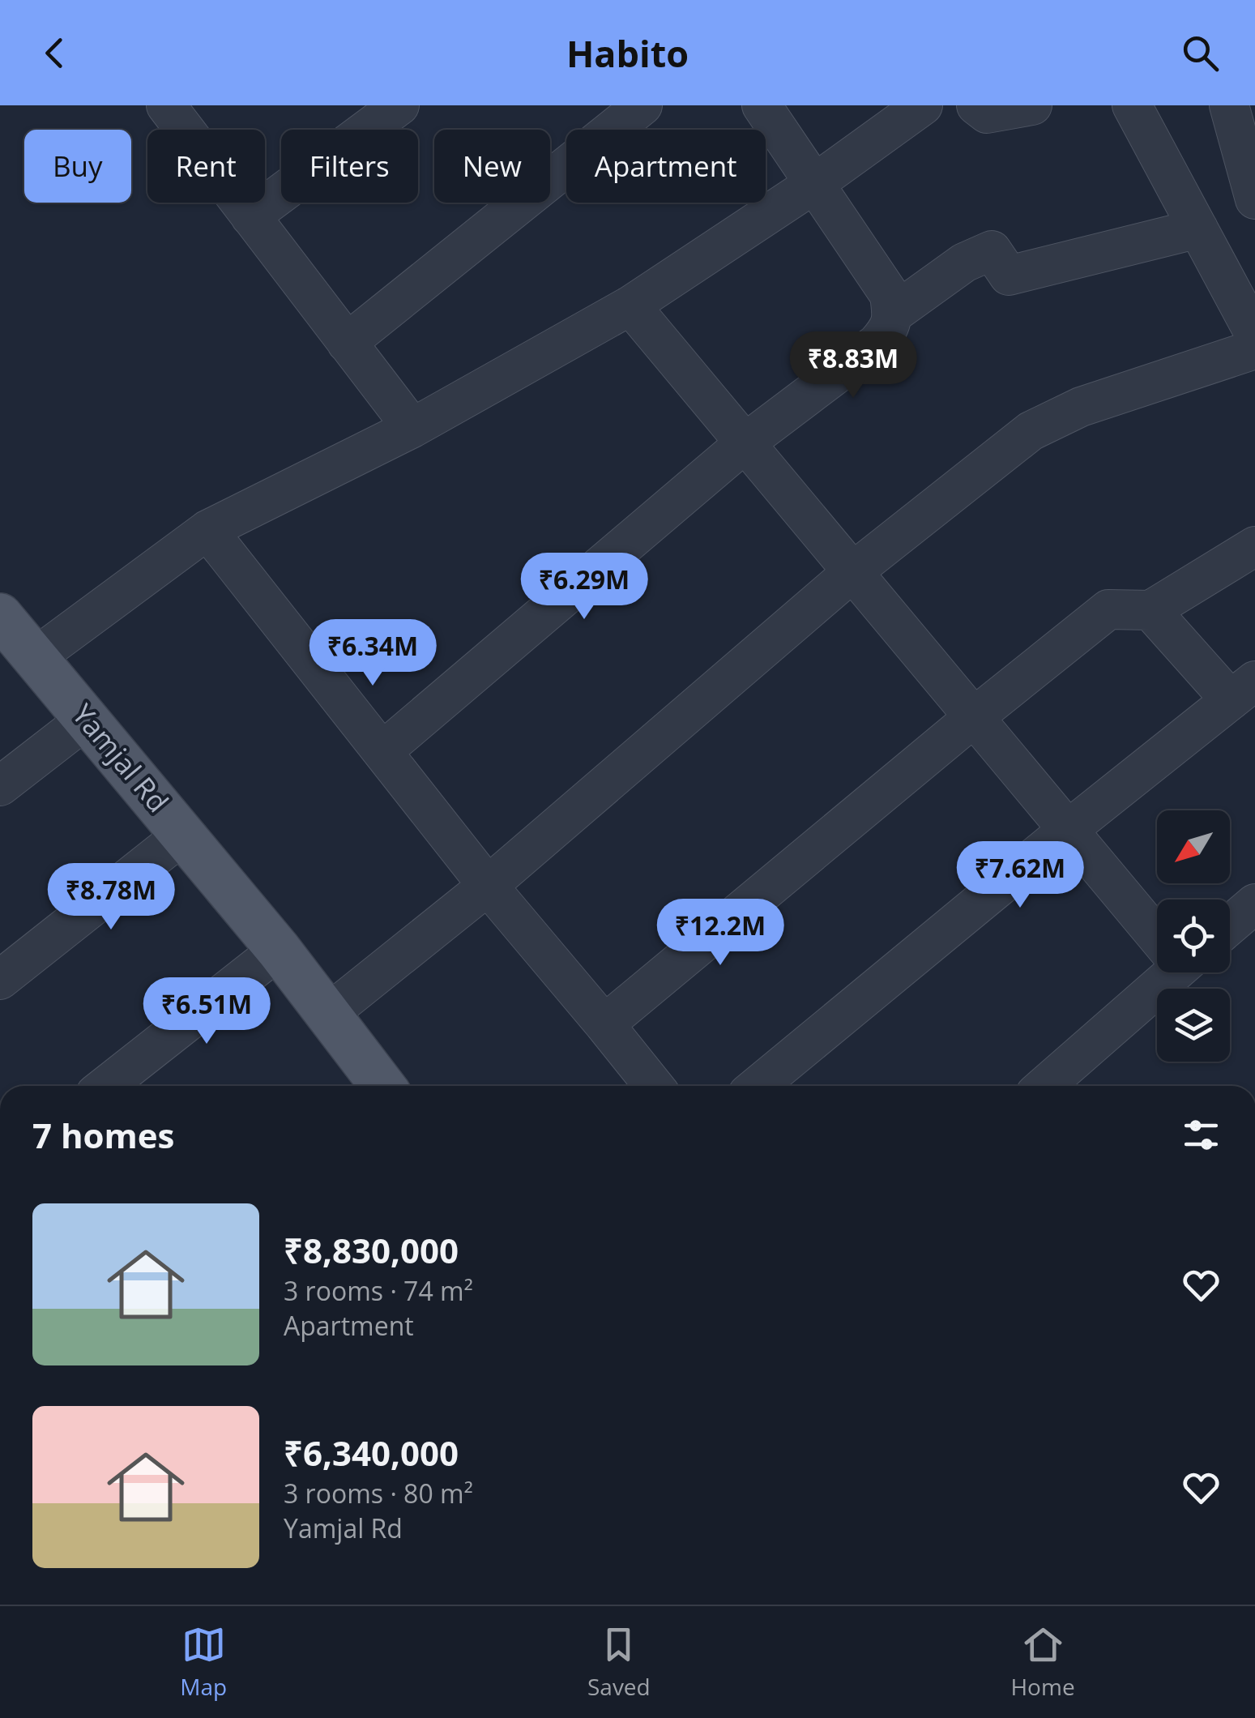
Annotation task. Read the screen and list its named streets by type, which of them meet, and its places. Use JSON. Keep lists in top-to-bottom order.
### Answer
{
  "streets": {
    "main road": ["Yamjal Rd"]
  },
  "north": "bottom left",
  "page": {
    "header": "Habito",
    "chip": [
      "Buy",
      "Rent",
      "Filters",
      "New",
      "Apartment"
    ],
    "price": [
      "₹8.83M",
      "₹6.29M",
      "₹6.34M",
      "₹7.62M",
      "₹8.78M",
      "₹12.2M",
      "₹6.51M"
    ],
    "heading": "7 homes",
    "list": [
      {
        "name": "₹8,830,000",
        "note": "3 rooms · 74 m² · Apartment"
      },
      {
        "name": "₹6,340,000",
        "note": "3 rooms · 80 m² · Yamjal Rd"
      }
    ],
    "tabs": ["Map", "Saved", "Home"]
  }
}
